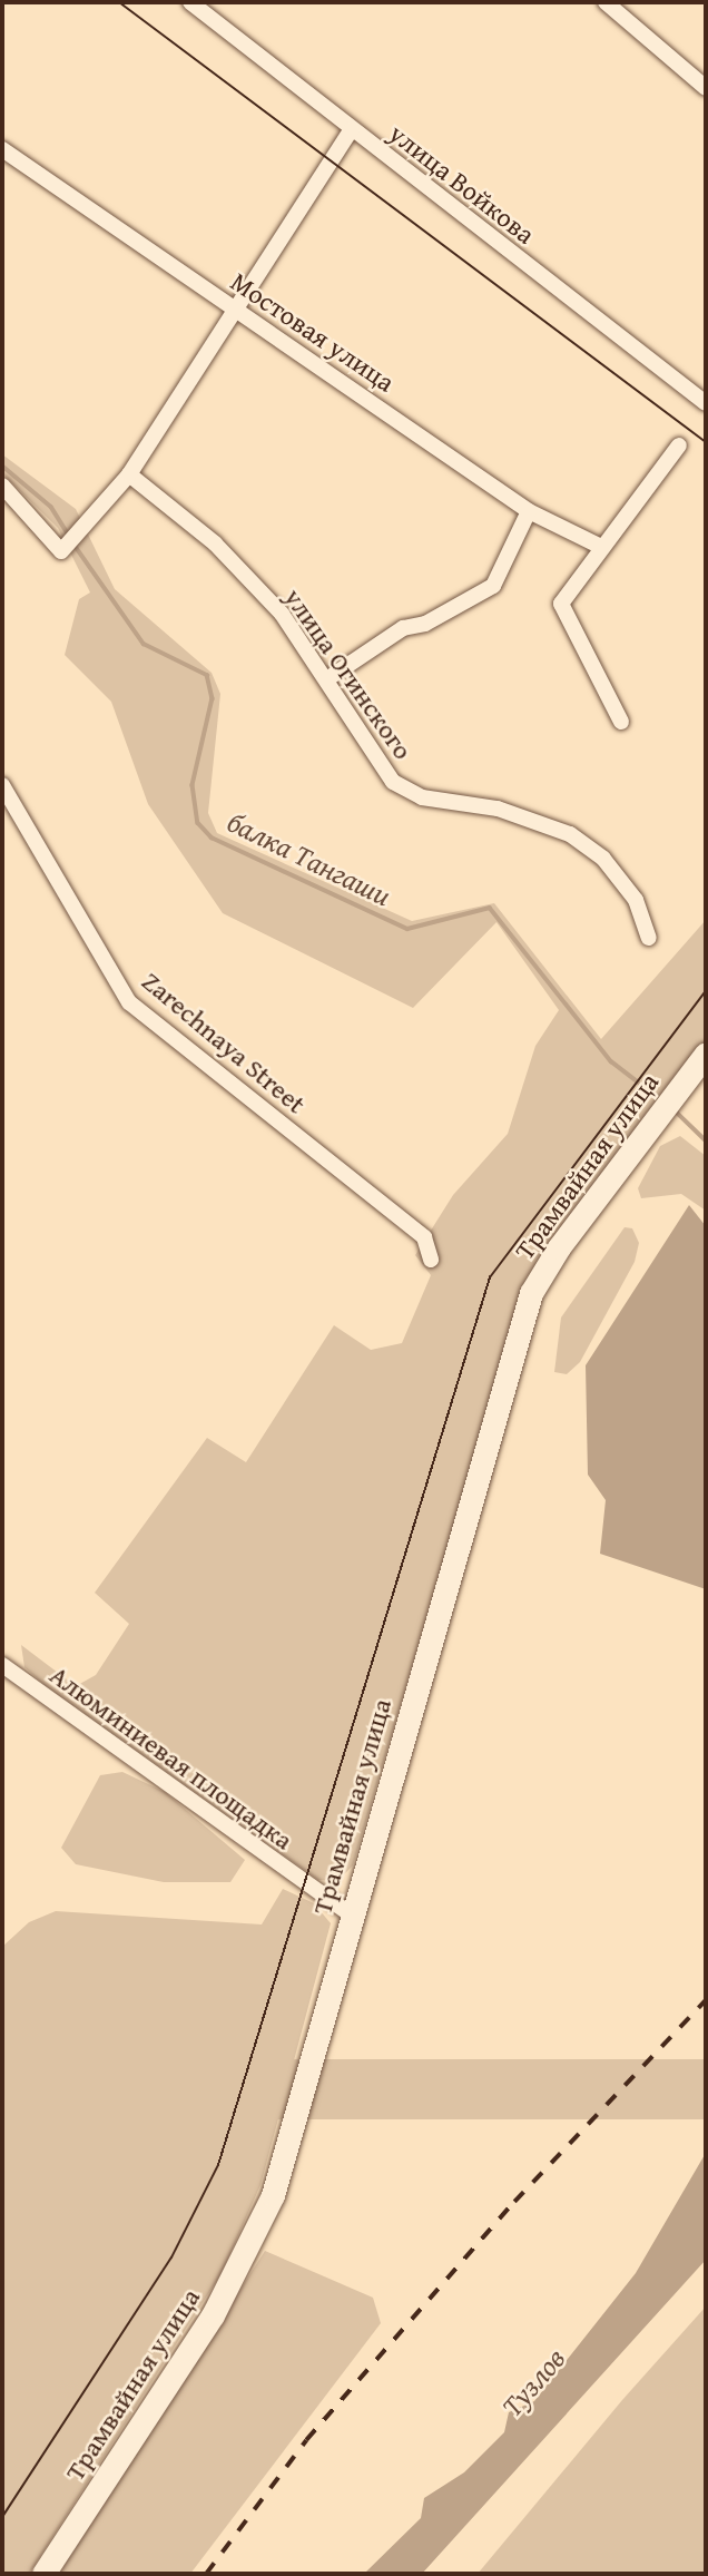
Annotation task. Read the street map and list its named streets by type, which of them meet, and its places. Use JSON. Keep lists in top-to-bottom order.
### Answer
{
  "streets": {
    "main road": ["Трамвайная улица"],
    "street": [
      "улица Войкова",
      "Мостовая улица",
      "улица Огинского",
      "Zarechnaya Street",
      "Алюминиевая площадка"
    ]
  },
  "crossings": [
    ["Трамвайная улица", "Алюминиевая площадка"]
  ],
  "water": ["балка Тангаши", "Тузлов"]
}
